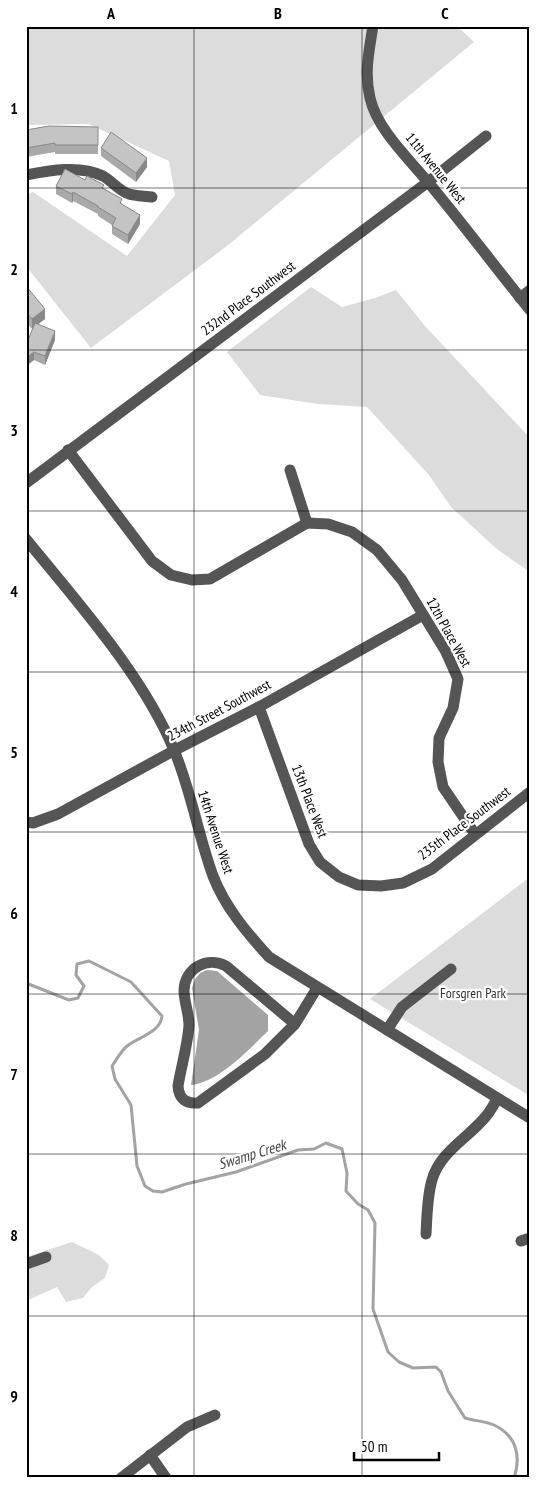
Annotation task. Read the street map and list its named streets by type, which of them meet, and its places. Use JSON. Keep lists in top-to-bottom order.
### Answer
{
  "streets": {
    "street": [
      "11th Avenue West",
      "232nd Place Southwest",
      "12th Place West",
      "234th Street Southwest",
      "13th Place West",
      "235th Place Southwest",
      "14th Avenue West"
    ]
  },
  "crossings": [
    ["11th Avenue West", "232nd Place Southwest"],
    ["12th Place West", "234th Street Southwest"],
    ["12th Place West", "235th Place Southwest"],
    ["234th Street Southwest", "13th Place West"],
    ["234th Street Southwest", "14th Avenue West"],
    ["13th Place West", "235th Place Southwest"]
  ],
  "water": ["Swamp Creek"],
  "parks": ["Forsgren Park"],
  "scale_bar": "50 m",
  "grid": {
    "columns": ["A", "B", "C"],
    "rows": [
      "1",
      "2",
      "3",
      "4",
      "5",
      "6",
      "7",
      "8",
      "9"
    ]
  }
}
